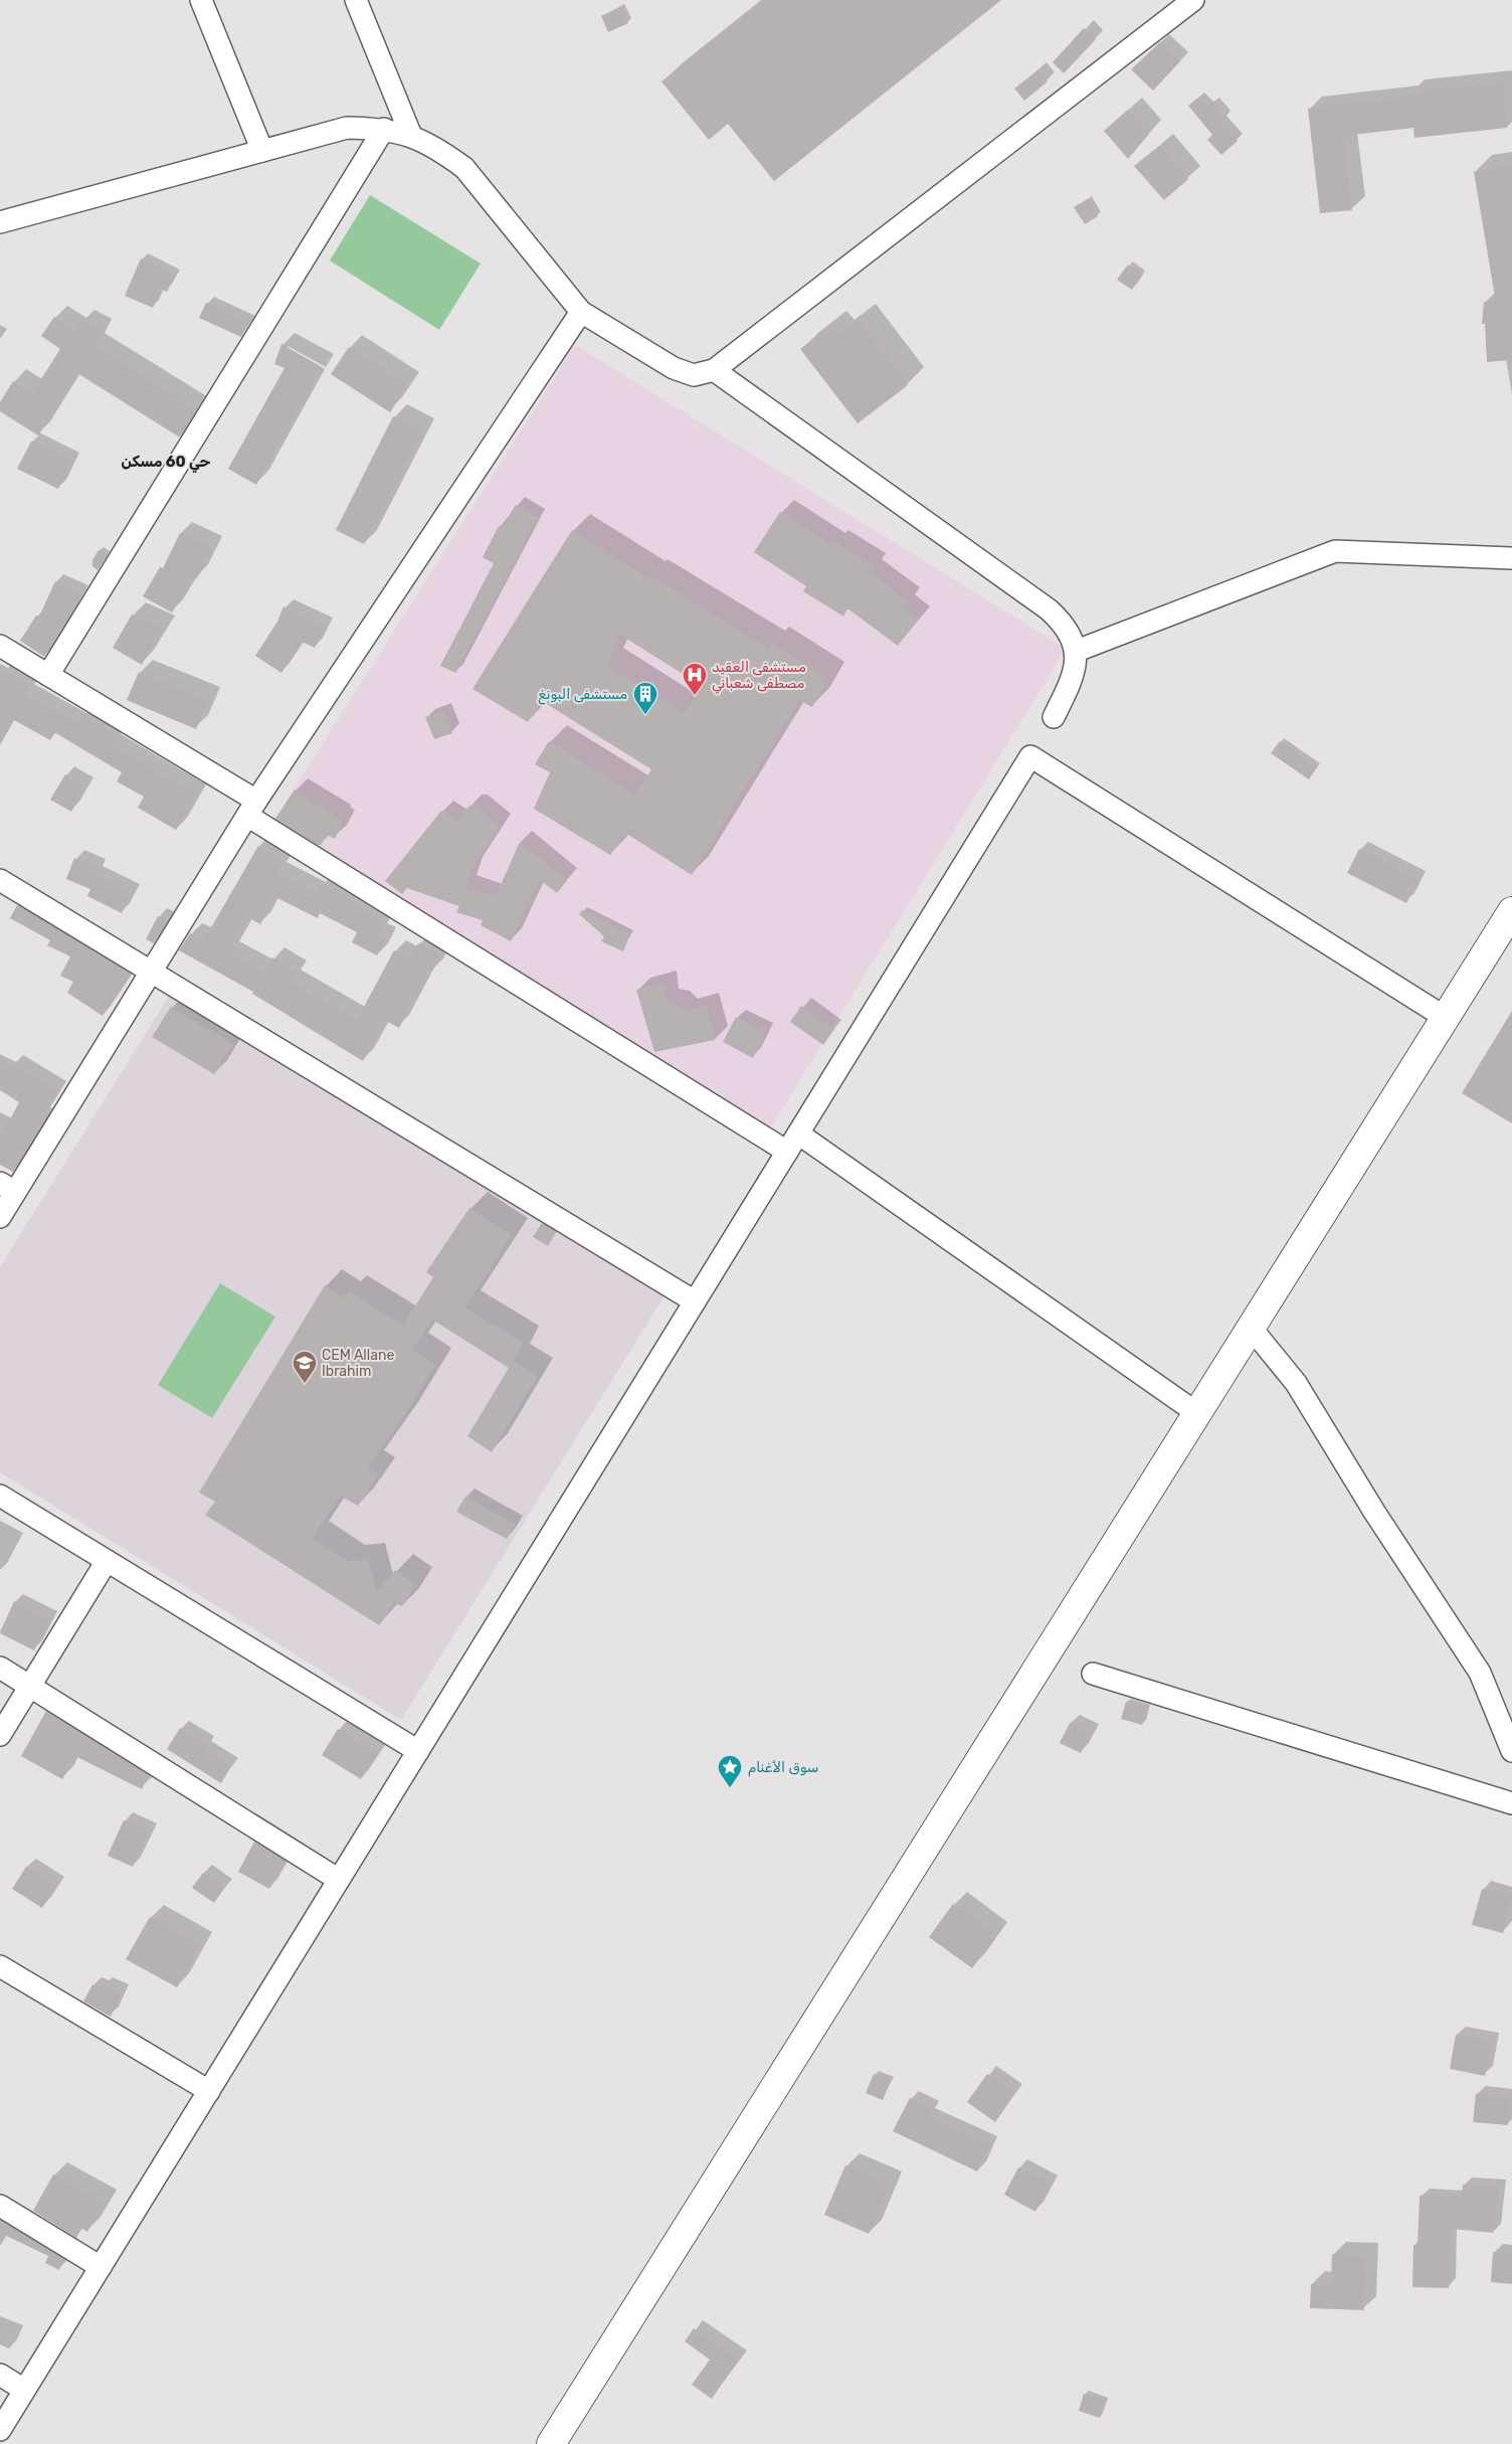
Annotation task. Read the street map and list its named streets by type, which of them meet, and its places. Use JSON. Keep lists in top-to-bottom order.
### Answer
{
  "districts": ["حي 60 مسكن"],
  "places": {
    "hospital": ["مستشفى العقيد مصطفى شعباني"],
    "building": ["مستشفى البونغ"],
    "school or university": ["CEM Allane Ibrahim"],
    "place": ["سوق الأغنام"]
  }
}
